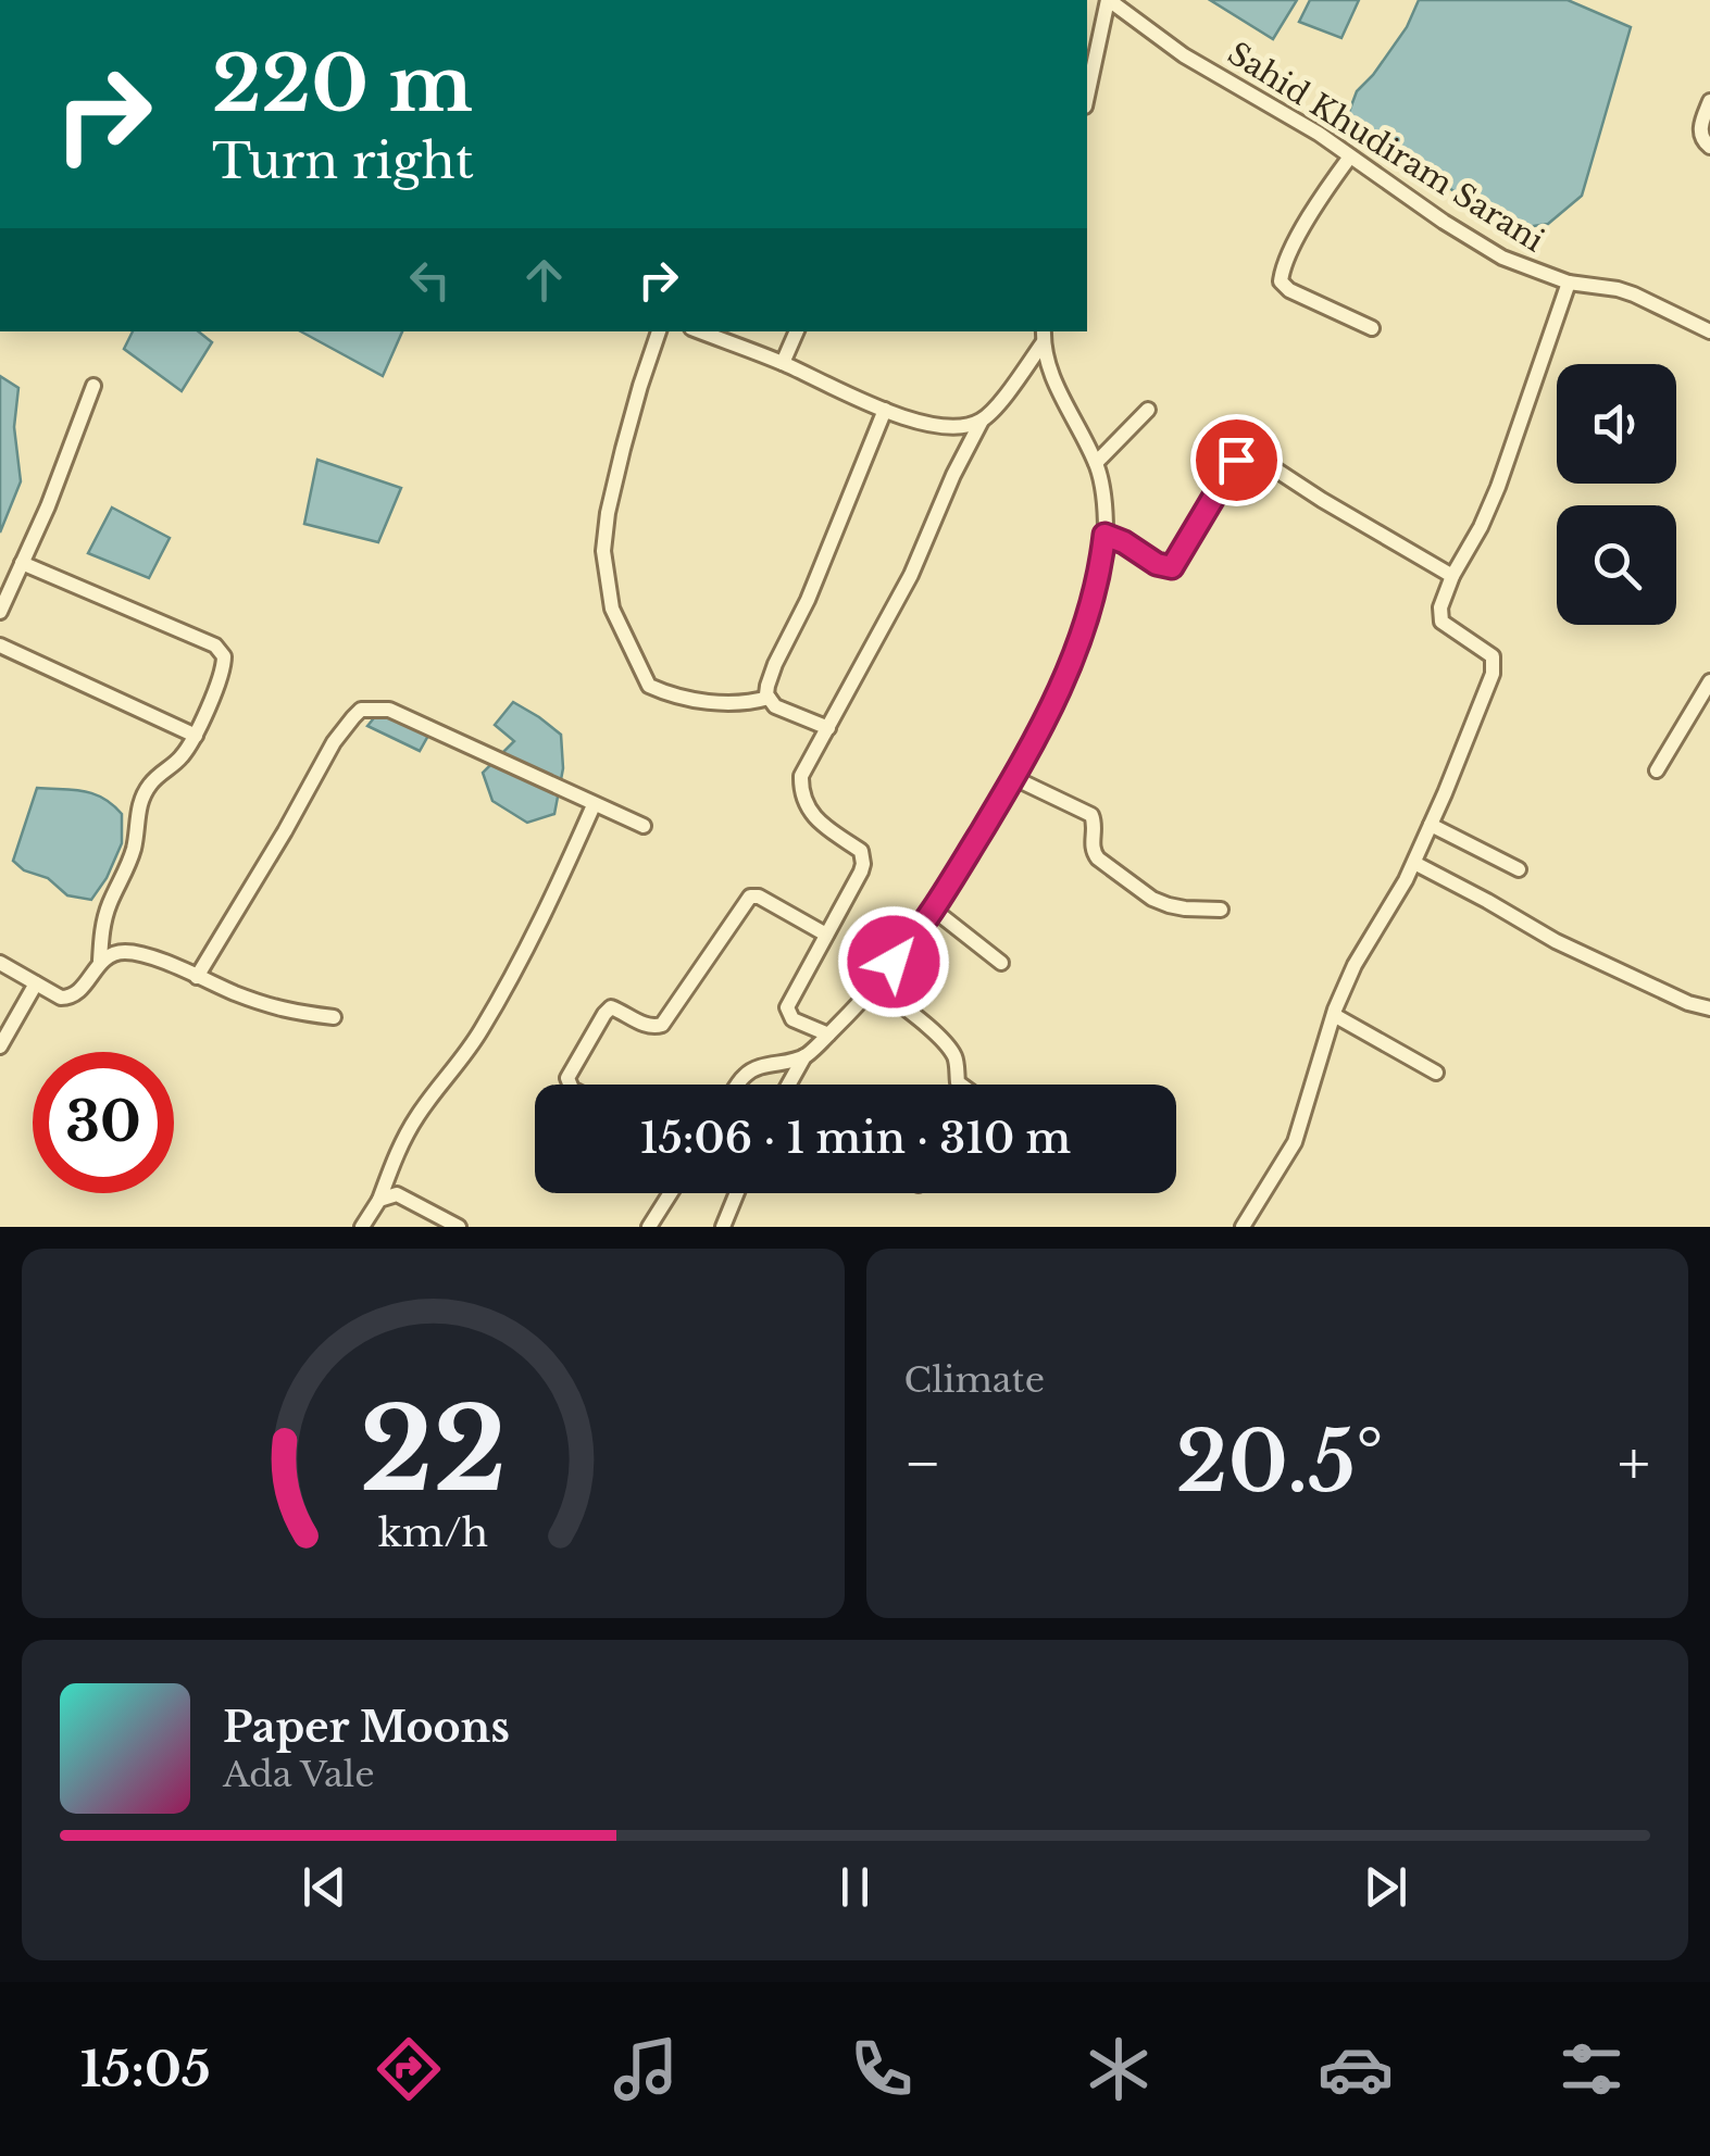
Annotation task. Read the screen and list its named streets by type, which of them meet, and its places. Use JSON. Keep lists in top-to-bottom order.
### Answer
{
  "streets": {
    "street": ["Sahid Khudiram Sarani"]
  },
  "page": {
    "turn": ["220 m", "Turn right"],
    "limit": "30",
    "trip": "15:06 · 1 min · 310 m",
    "tile": "Climate",
    "heat": ["−", "20.5°", "+"],
    "song": ["Paper Moons", "Ada Vale"],
    "tabs": "15:05",
    "gauge": ["22", "km/h"]
  }
}
